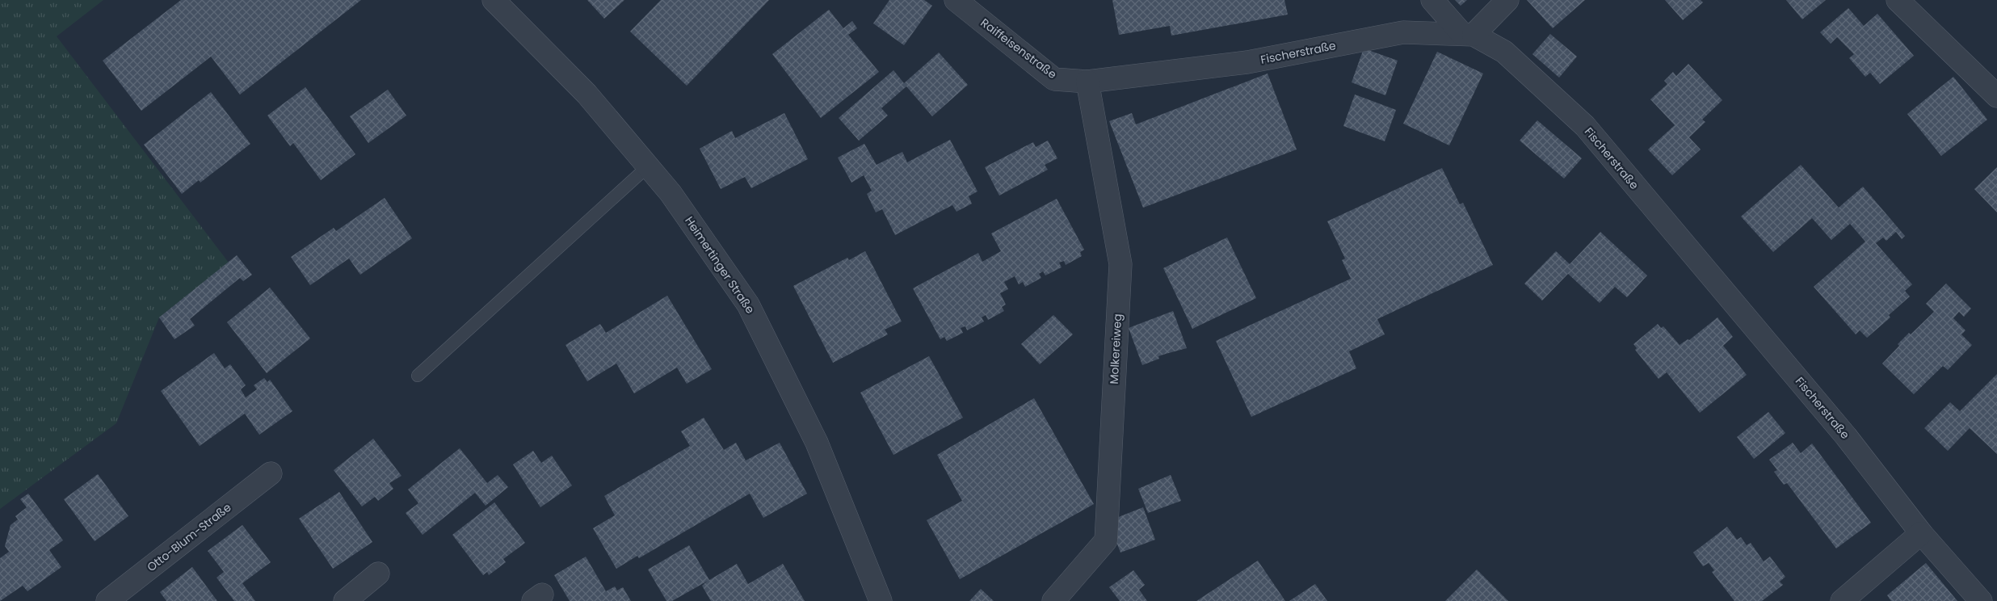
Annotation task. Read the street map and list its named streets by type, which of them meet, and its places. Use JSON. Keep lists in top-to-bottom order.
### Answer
{
  "streets": {
    "street": [
      "Raiffeisenstraße",
      "Fischerstraße",
      "Heimertinger Straße",
      "Molkereiweg",
      "Otto-Blum-Straße"
    ]
  },
  "crossings": [
    ["Raiffeisenstraße", "Fischerstraße"],
    ["Raiffeisenstraße", "Molkereiweg"],
    ["Fischerstraße", "Molkereiweg"]
  ]
}
